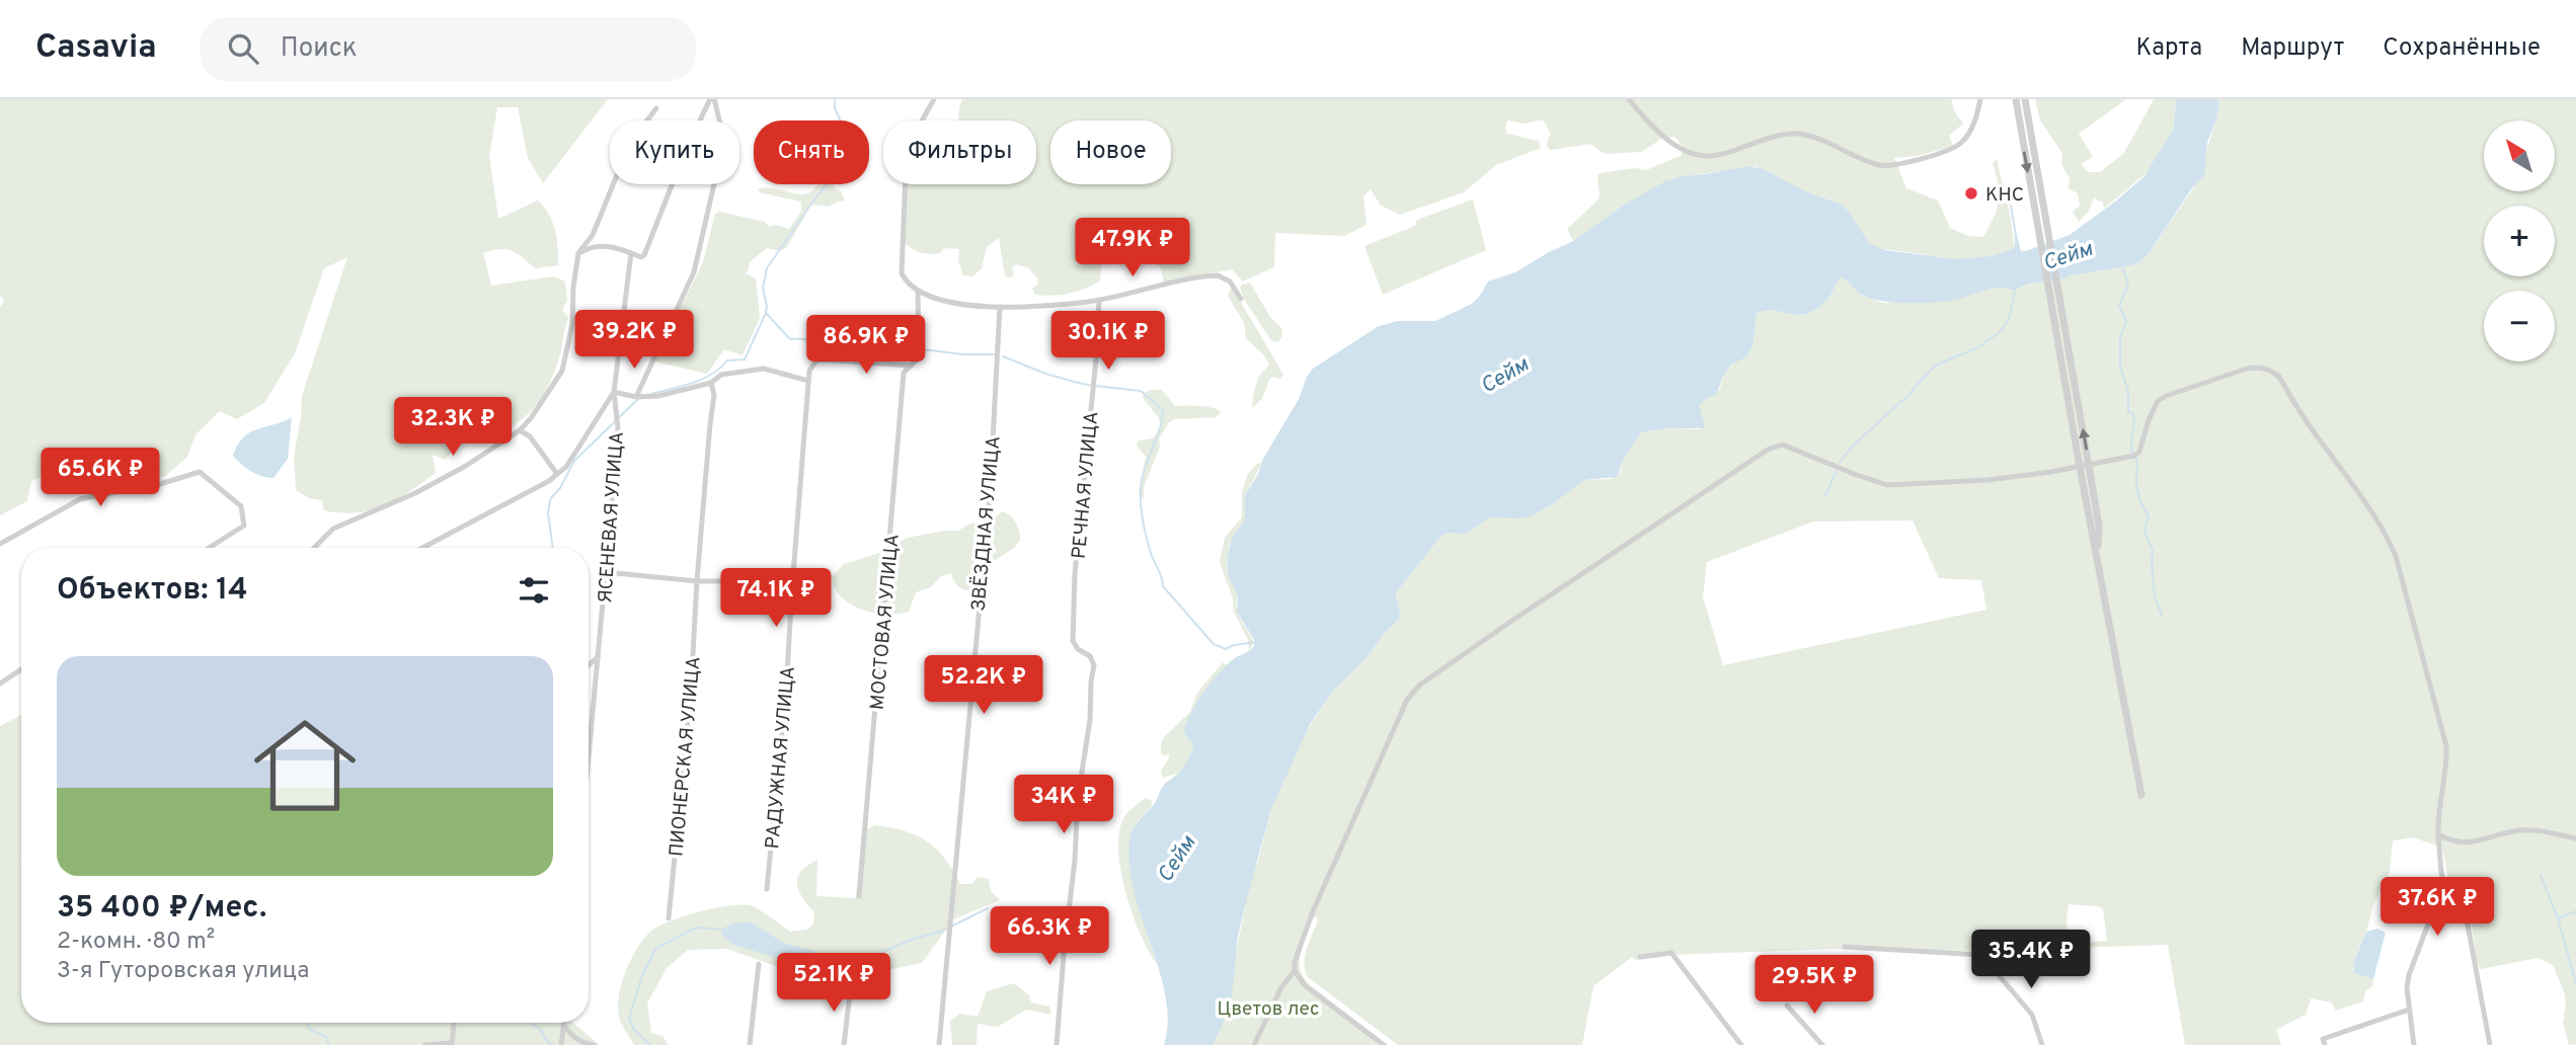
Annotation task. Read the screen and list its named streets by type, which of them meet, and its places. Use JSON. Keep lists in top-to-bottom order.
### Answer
{
  "streets": {
    "street": [
      "РЕЧНАЯ УЛИЦА",
      "ЯСЕНЕВАЯ УЛИЦА",
      "ЗВЁЗДНАЯ УЛИЦА",
      "МОСТОВАЯ УЛИЦА",
      "ПИОНЕРСКАЯ УЛИЦА",
      "РАДУЖНАЯ УЛИЦА"
    ]
  },
  "crossings": [
    ["МОСТОВАЯ УЛИЦА", "РАДУЖНАЯ УЛИЦА"]
  ],
  "water": ["Сейм"],
  "parks": ["Цветов лес"],
  "places": ["КНС"],
  "north": "top left",
  "page": {
    "header": "Casavia",
    "search": "Поиск",
    "nav": ["Карта", "Маршрут", "Сохранённые"],
    "map_buttons": ["+", "−"],
    "chip": [
      "Купить",
      "Снять",
      "Фильтры",
      "Новое"
    ],
    "price": [
      "47.9K ₽",
      "39.2K ₽",
      "30.1K ₽",
      "86.9K ₽",
      "32.3K ₽",
      "65.6K ₽",
      "74.1K ₽",
      "52.2K ₽",
      "34K ₽",
      "37.6K ₽",
      "66.3K ₽",
      "35.4K ₽",
      "52.1K ₽",
      "29.5K ₽"
    ],
    "heading": "Объектов: 14",
    "list": [
      {
        "name": "35 400 ₽/мес.",
        "note": "2-комн. · 80 m² · 3-я Гуторовская улица"
      }
    ]
  }
}
